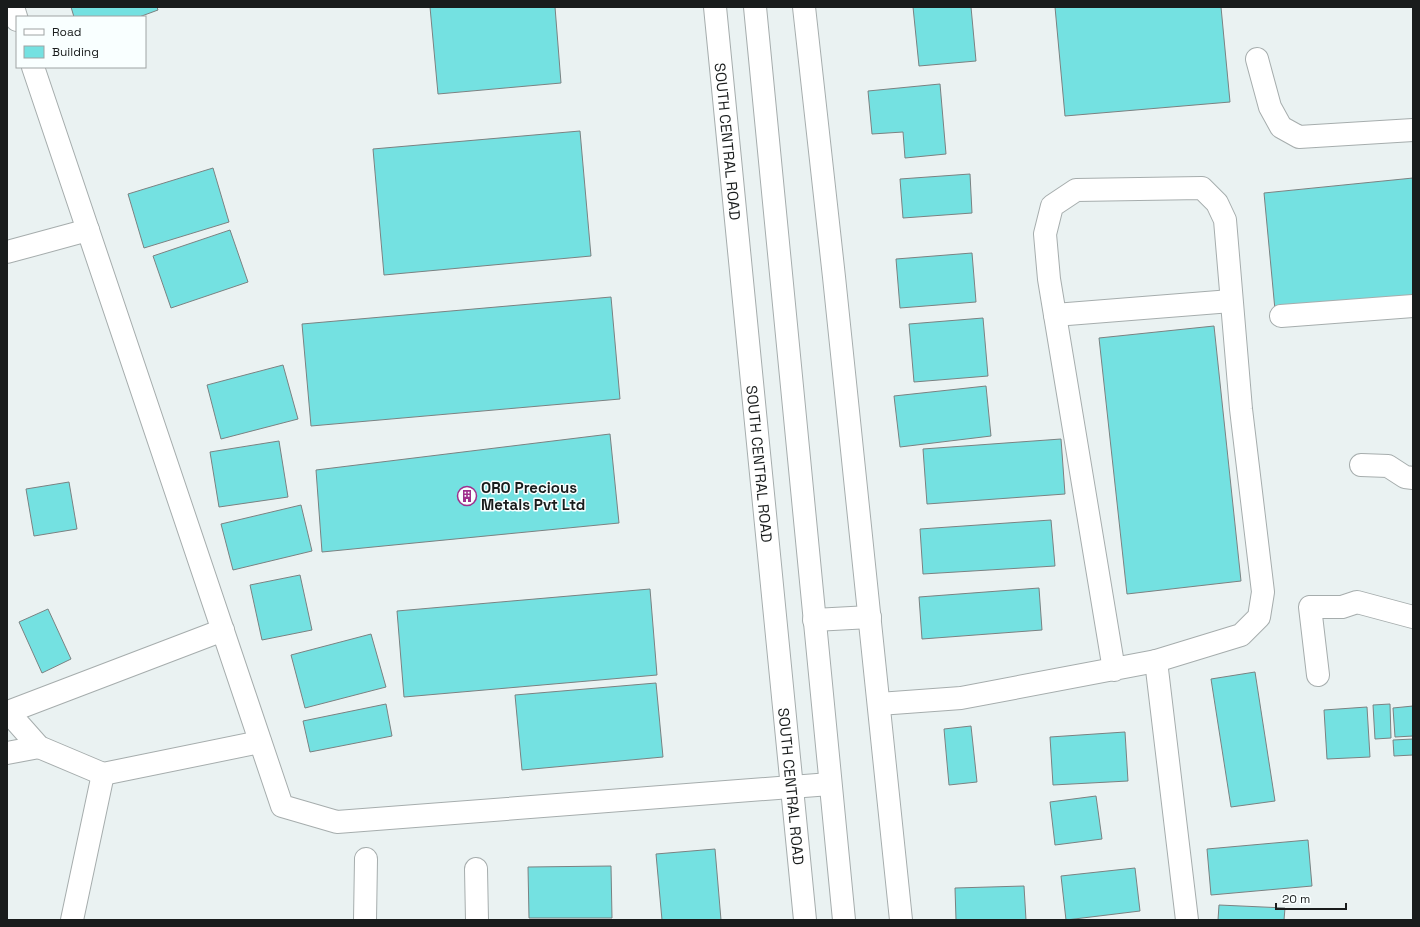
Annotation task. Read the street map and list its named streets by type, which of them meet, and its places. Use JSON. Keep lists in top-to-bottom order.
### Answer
{
  "streets": {
    "street": ["SOUTH CENTRAL ROAD"]
  },
  "places": {
    "building": ["ORO Precious Metals Pvt Ltd"]
  },
  "legend": ["Road", "Building"],
  "scale_bar": "20 m"
}
